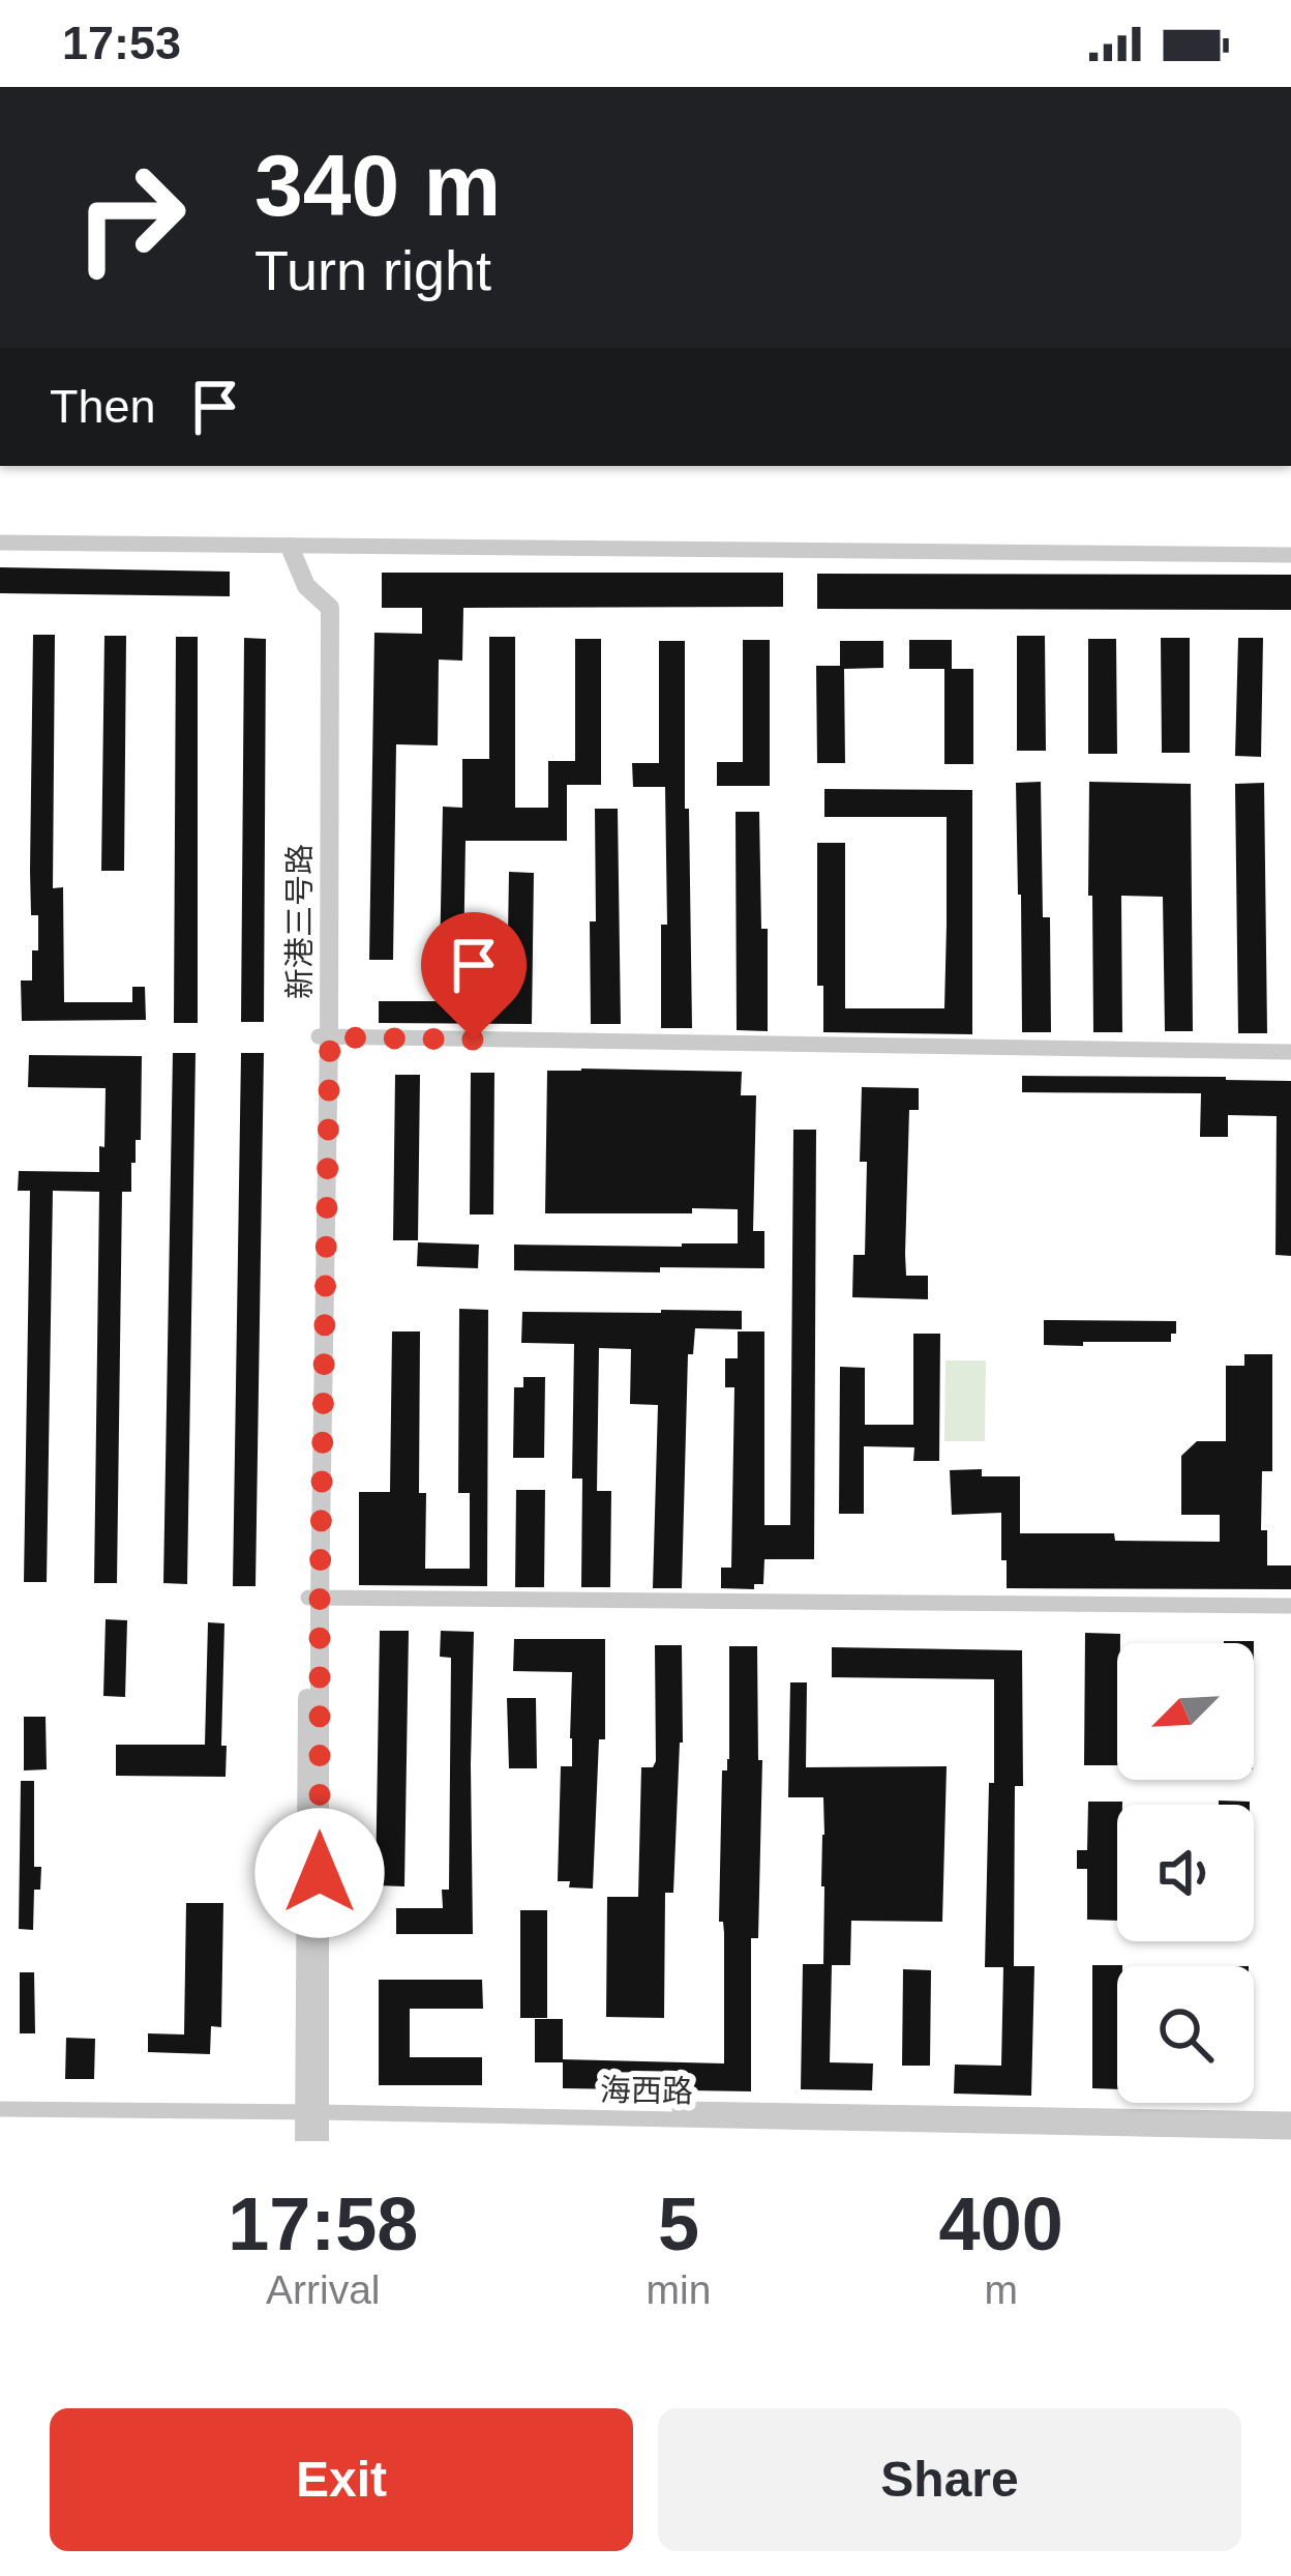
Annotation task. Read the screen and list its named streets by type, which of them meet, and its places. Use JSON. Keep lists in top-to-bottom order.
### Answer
{
  "streets": {
    "street": ["新港三号路", "海西路"]
  },
  "crossings": [
    ["新港三号路", "海西路"]
  ],
  "north": "bottom left",
  "page": {
    "status": "17:53",
    "turn": ["340 m", "Turn right"],
    "then": "Then",
    "eta": [
      "17:58",
      "Arrival",
      "5",
      "min",
      "400",
      "m"
    ],
    "buttons": ["Exit", "Share"]
  }
}
